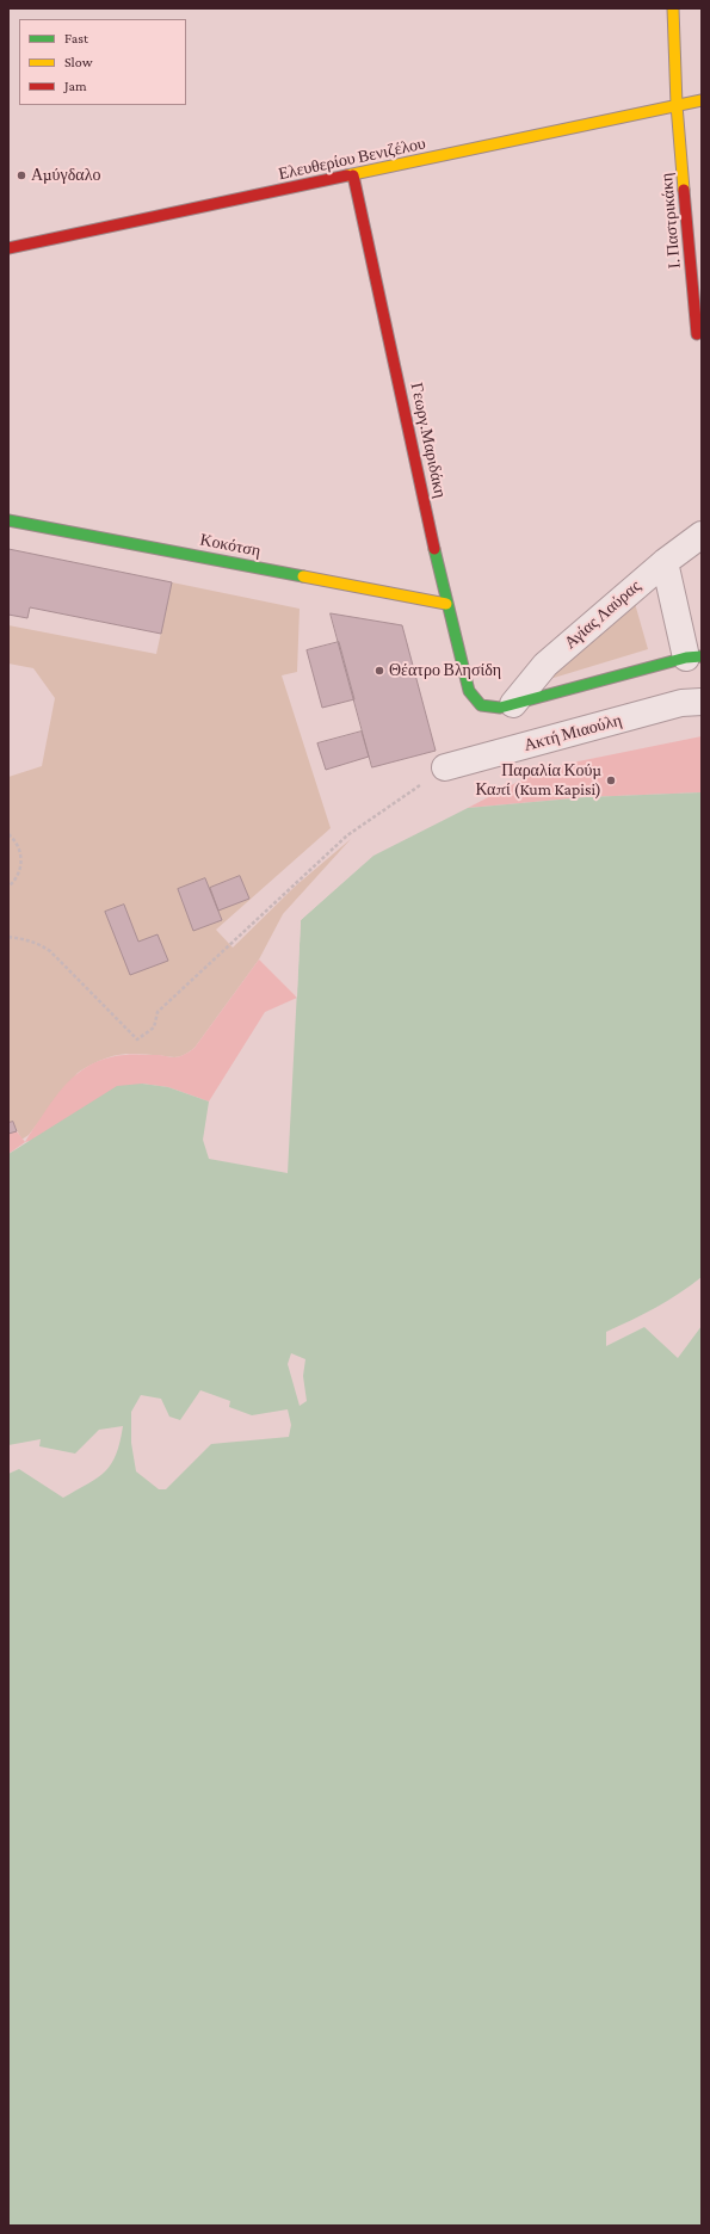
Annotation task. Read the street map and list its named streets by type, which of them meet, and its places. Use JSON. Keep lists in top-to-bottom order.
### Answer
{
  "streets": {
    "street": [
      "Ελευθερίου Βενιζέλου",
      "Ι. Παστρικάκη",
      "Γεωργ.Μαριδάκη",
      "Κοκότση",
      "Αγίας Λαύρας",
      "Ακτή Μιαούλη"
    ]
  },
  "crossings": [
    ["Ελευθερίου Βενιζέλου", "Ι. Παστρικάκη"],
    ["Ελευθερίου Βενιζέλου", "Γεωργ.Μαριδάκη"],
    ["Γεωργ.Μαριδάκη", "Κοκότση"],
    ["Γεωργ.Μαριδάκη", "Αγίας Λαύρας"]
  ],
  "places": ["Αμύγδαλο", "Θέατρο Βλησίδη", "Παραλία Κούμ Καπί (Kum Kapisi)"],
  "legend": ["Fast", "Slow", "Jam"]
}
